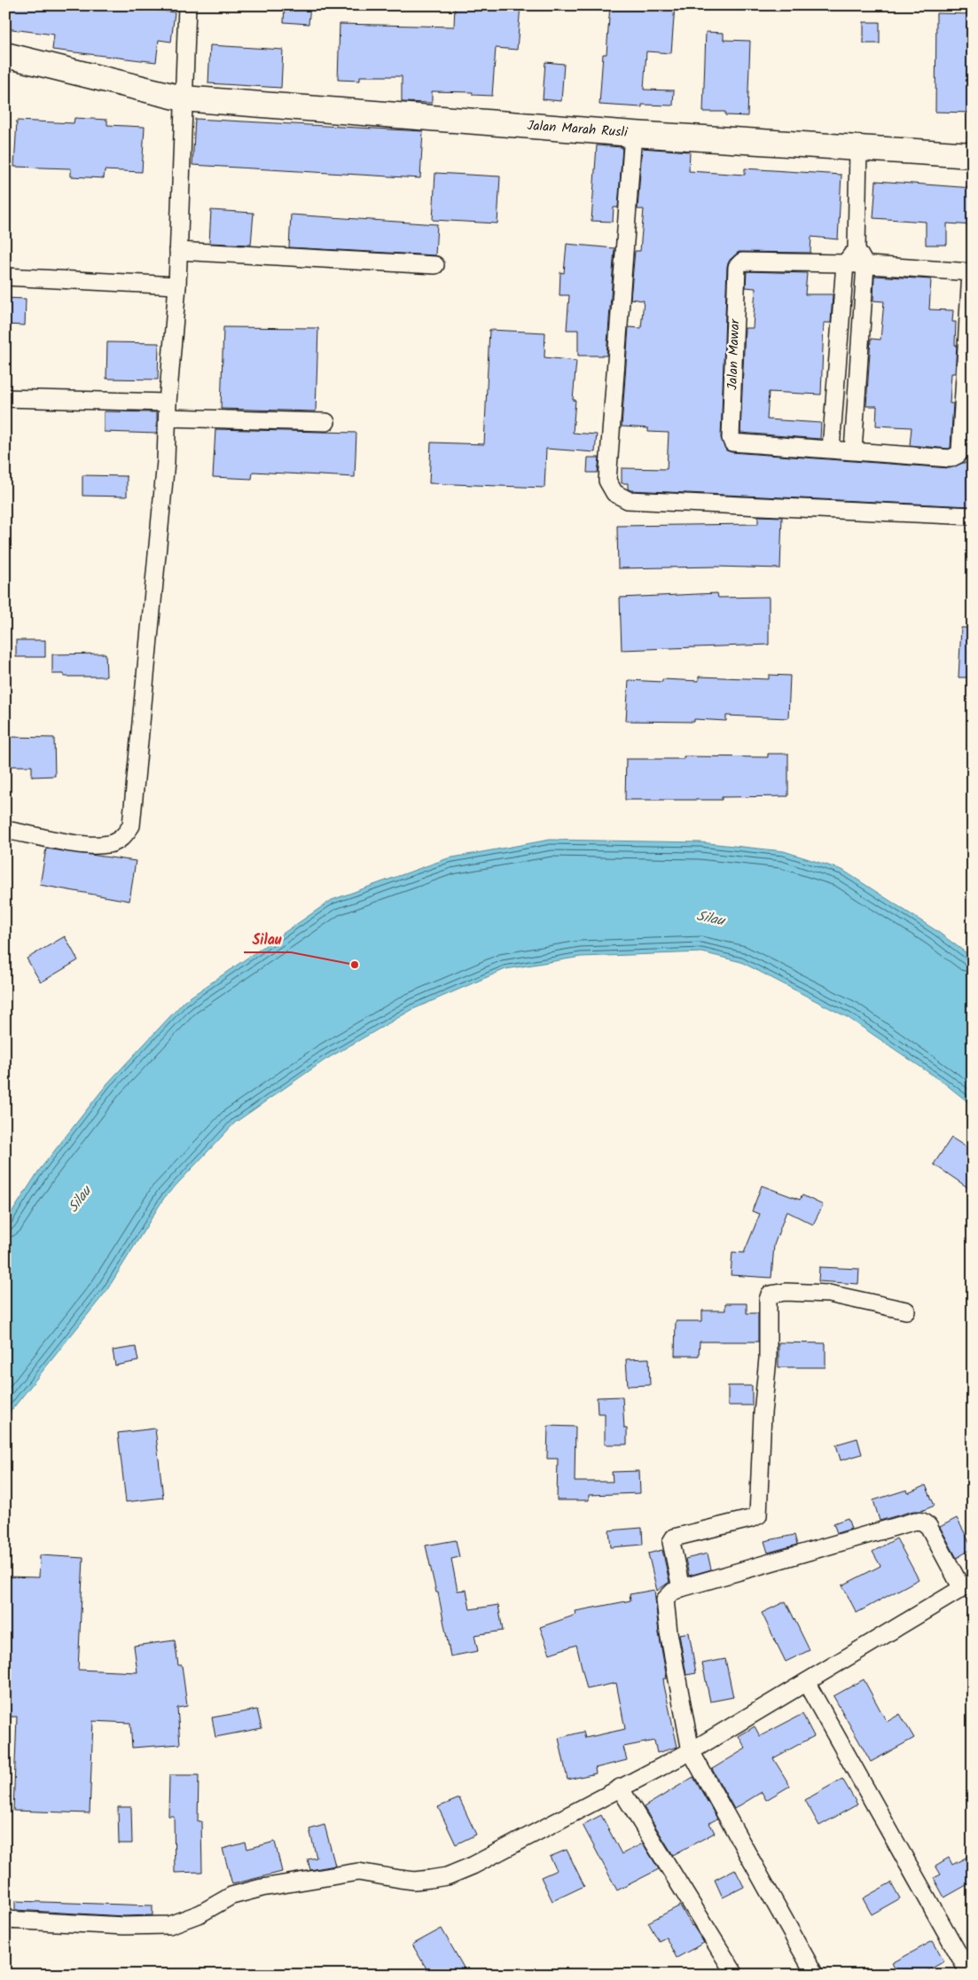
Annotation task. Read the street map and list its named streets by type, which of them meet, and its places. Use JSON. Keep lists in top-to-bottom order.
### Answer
{
  "streets": {
    "main road": ["Jalan Marah Rusli"],
    "street": ["Jalan Mawar"]
  },
  "water": ["Silau"],
  "places": ["Silau"]
}
